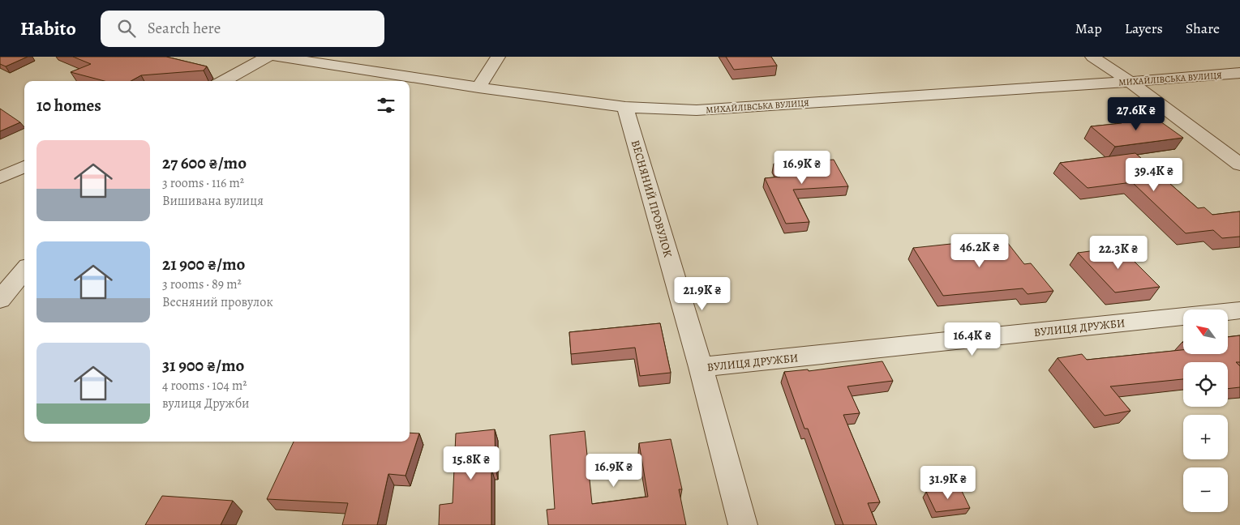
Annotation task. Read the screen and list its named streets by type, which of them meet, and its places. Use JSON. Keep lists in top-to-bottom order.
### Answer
{
  "streets": {
    "street": ["МИХАЙЛІВСЬКА ВУЛИЦЯ", "ВЕСНЯНИЙ ПРОВУЛОК", "ВУЛИЦЯ ДРУЖБИ"]
  },
  "crossings": [
    ["МИХАЙЛІВСЬКА ВУЛИЦЯ", "ВЕСНЯНИЙ ПРОВУЛОК"],
    ["ВЕСНЯНИЙ ПРОВУЛОК", "ВУЛИЦЯ ДРУЖБИ"]
  ],
  "north": "top left",
  "page": {
    "header": "Habito",
    "search": "Search here",
    "nav": ["Map", "Layers", "Share"],
    "heading": "10 homes",
    "price": [
      "27.6K ₴",
      "16.9K ₴",
      "39.4K ₴",
      "46.2K ₴",
      "22.3K ₴",
      "21.9K ₴",
      "16.4K ₴",
      "15.8K ₴",
      "16.9K ₴",
      "31.9K ₴"
    ],
    "list": [
      {
        "name": "27 600 ₴/mo",
        "note": "3 rooms · 116 m² · Вишивана вулиця"
      },
      {
        "name": "21 900 ₴/mo",
        "note": "3 rooms · 89 m² · Весняний провулок"
      },
      {
        "name": "31 900 ₴/mo",
        "note": "4 rooms · 104 m² · вулиця Дружби"
      }
    ],
    "map_buttons": ["+", "−"]
  }
}
